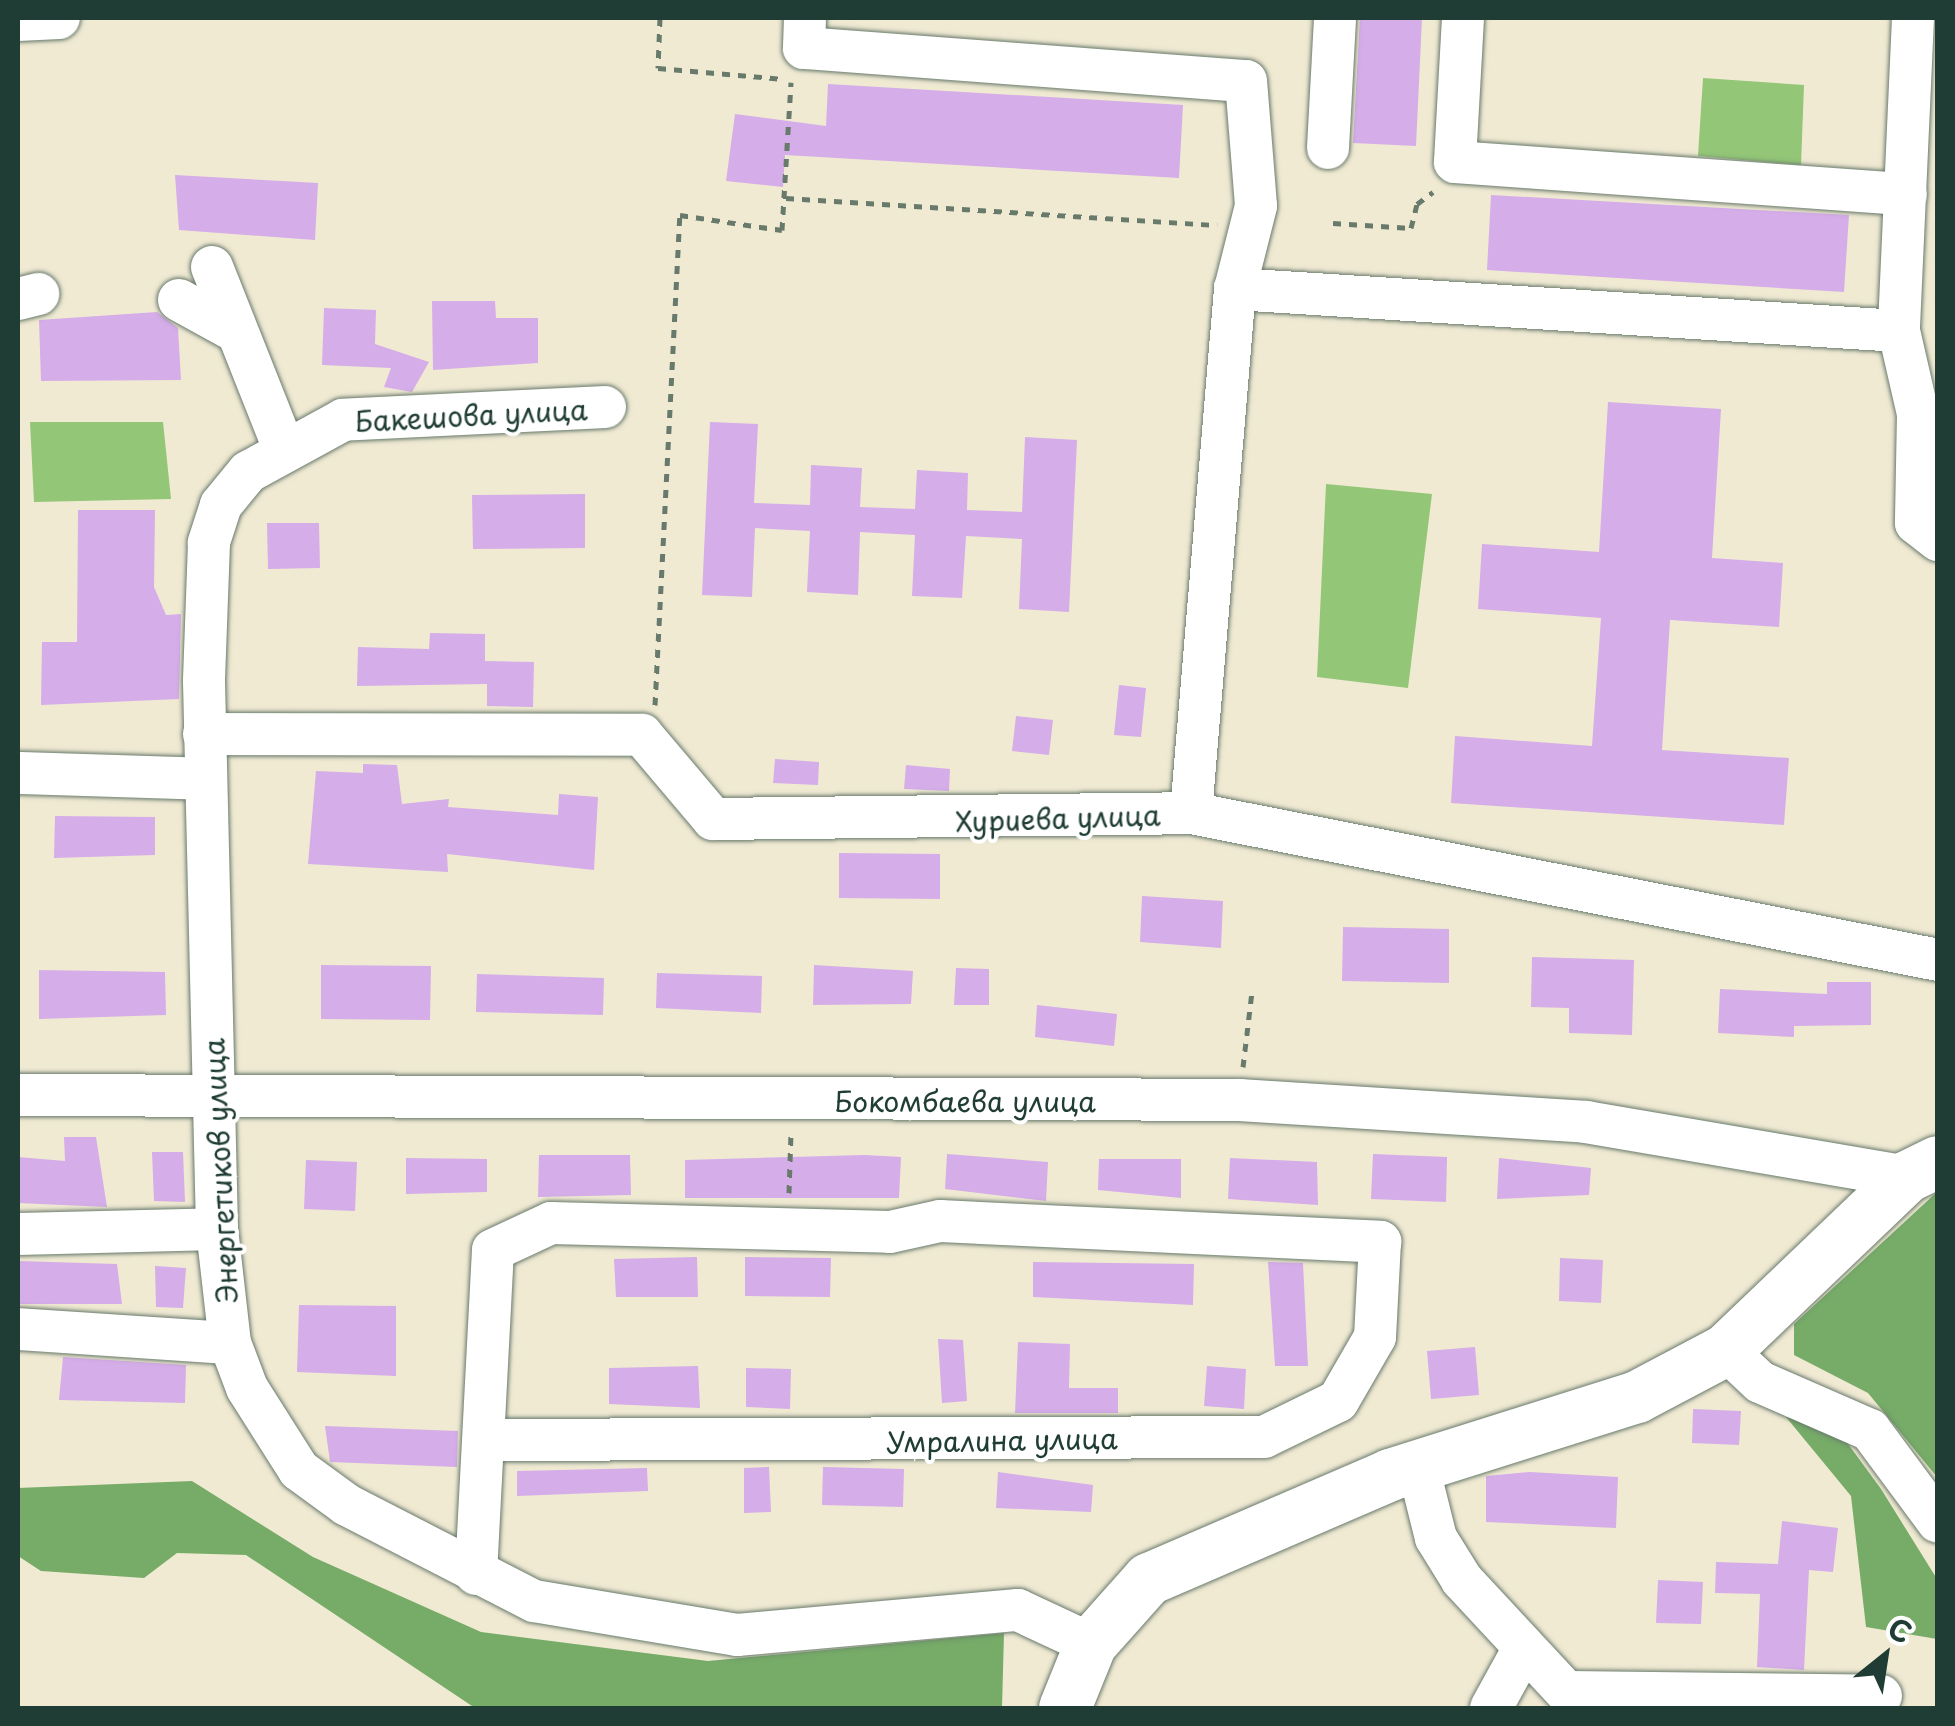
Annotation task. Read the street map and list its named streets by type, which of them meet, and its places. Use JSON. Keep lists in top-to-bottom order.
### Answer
{
  "streets": {
    "street": [
      "Бакешова улица",
      "Хуриева улица",
      "Бокомбаева улица",
      "Энергетиков улица",
      "Умралина улица"
    ]
  },
  "crossings": [
    ["Бакешова улица", "Энергетиков улица"],
    ["Бокомбаева улица", "Энергетиков улица"]
  ],
  "north": "top right"
}
